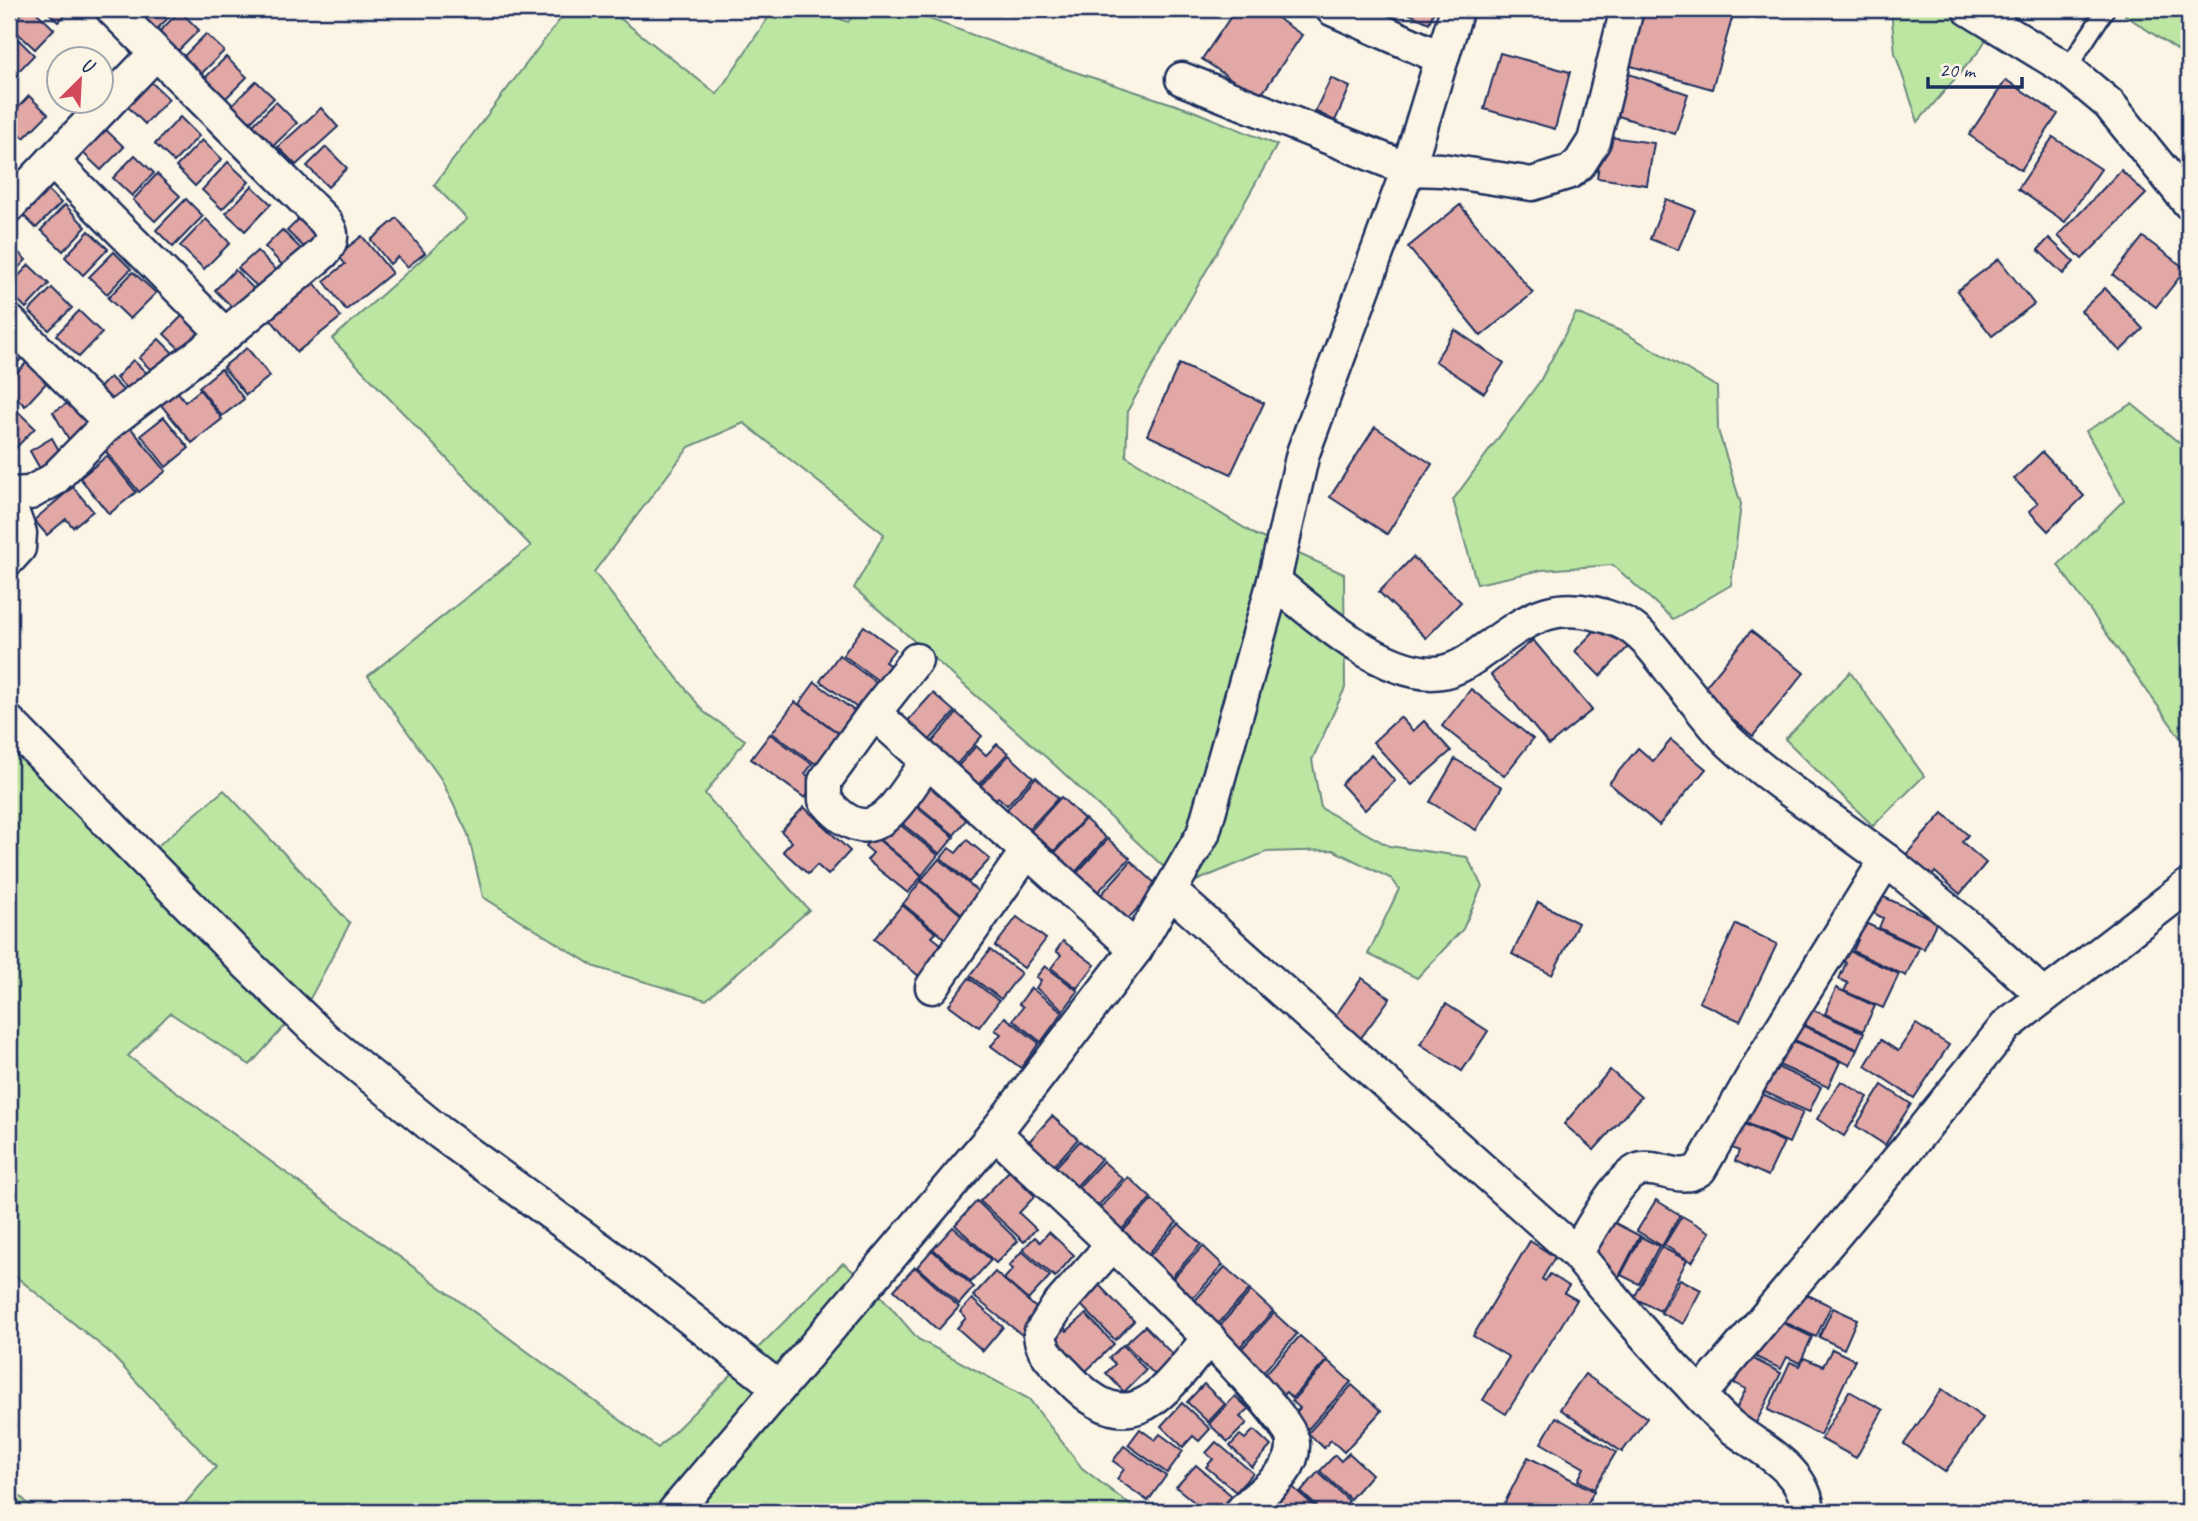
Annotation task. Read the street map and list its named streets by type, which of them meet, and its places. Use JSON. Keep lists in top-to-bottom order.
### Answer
{
  "scale_bar": "20 m",
  "north": "top right"
}
